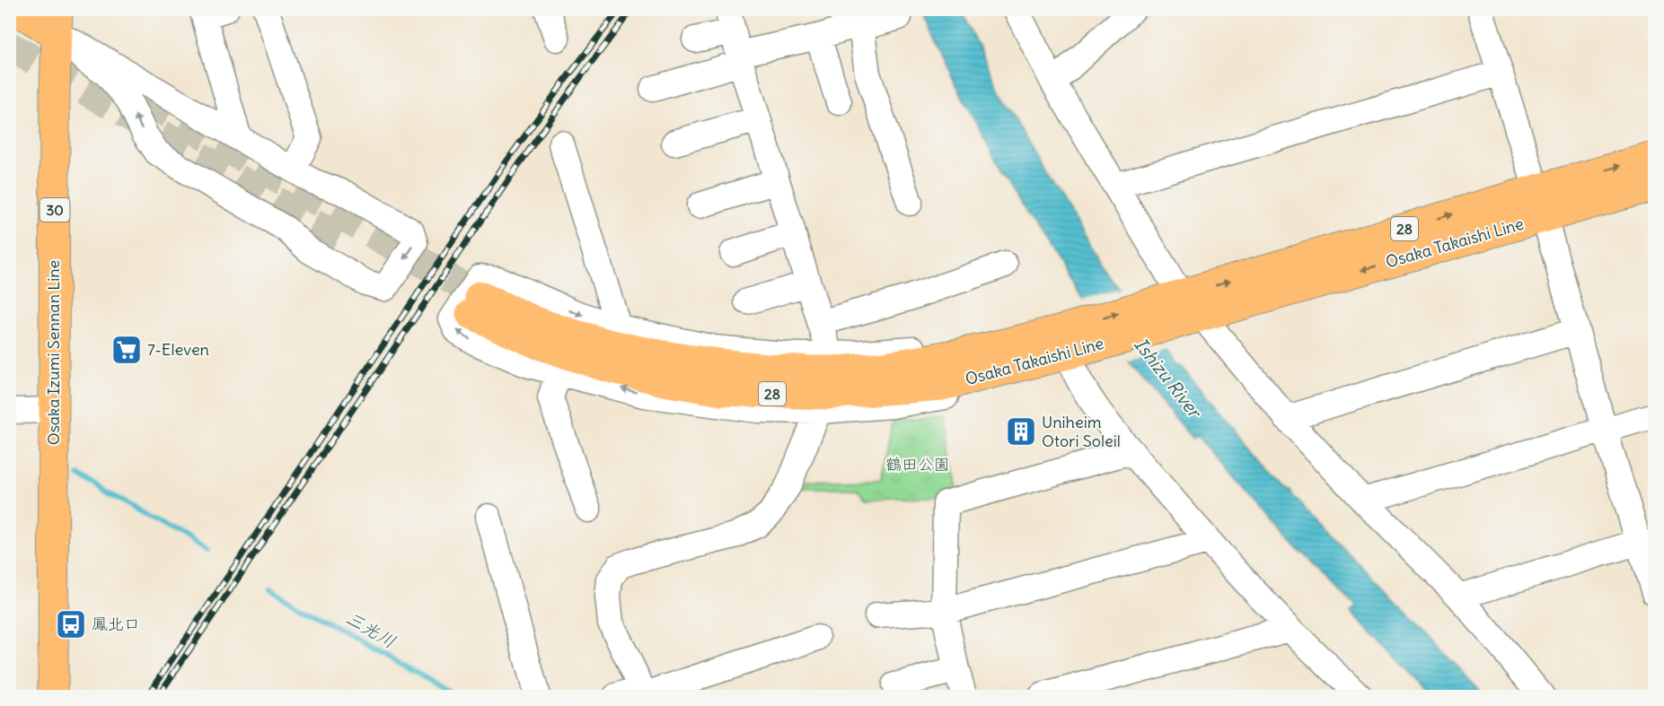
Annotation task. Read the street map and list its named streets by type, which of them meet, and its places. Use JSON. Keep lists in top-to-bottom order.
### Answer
{
  "streets": {
    "main road": [
      "30",
      "28",
      "Osaka Takaishi Line",
      "Osaka Izumi Sennan Line"
    ]
  },
  "water": ["Ishizu River", "三光川"],
  "parks": ["鶴田公園"],
  "places": {
    "supermarket": ["7-Eleven"],
    "building": ["Uniheim Otori Soleil"],
    "bus stop": ["鳳北口"]
  }
}
